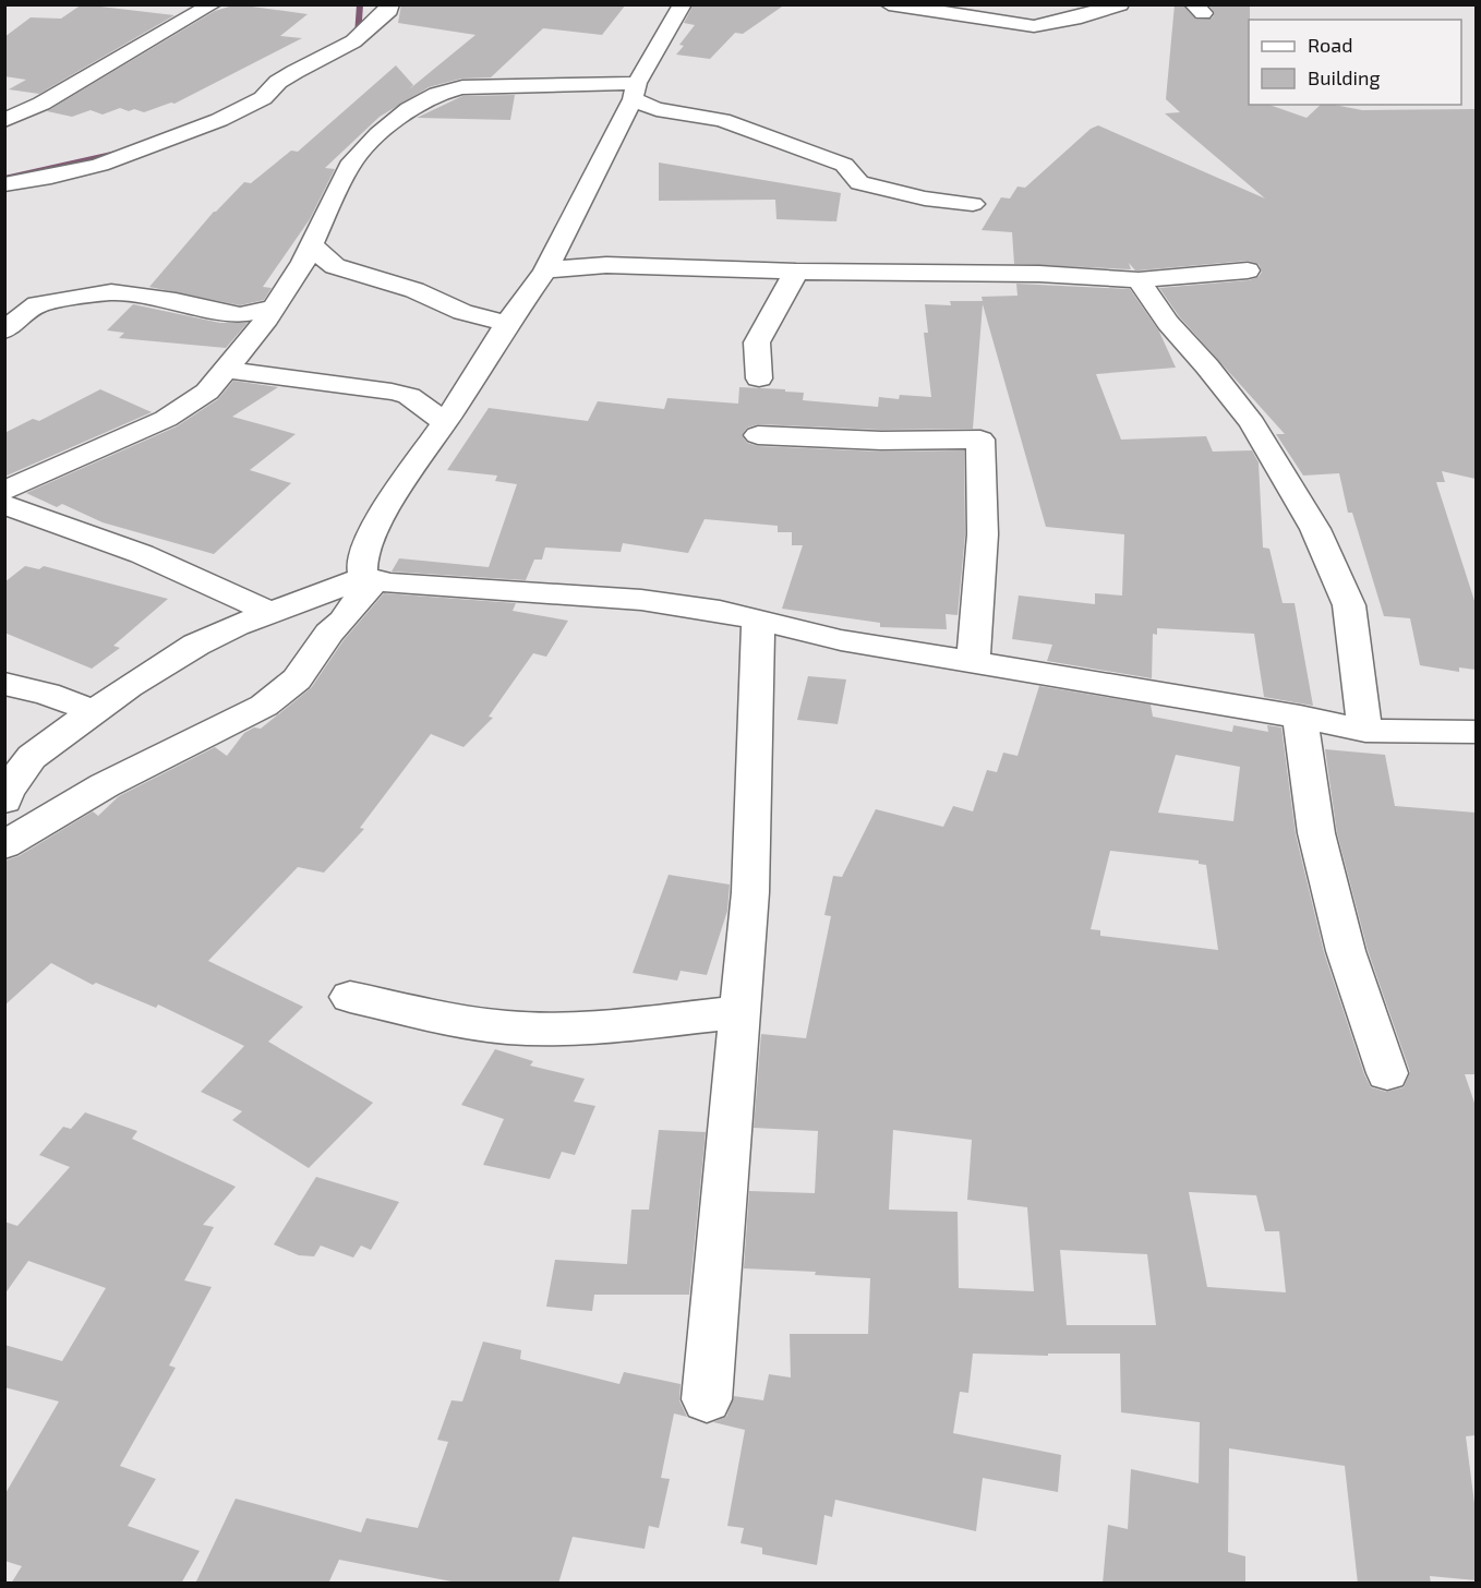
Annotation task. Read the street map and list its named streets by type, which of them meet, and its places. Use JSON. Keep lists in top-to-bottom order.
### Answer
{
  "legend": ["Road", "Building"]
}
